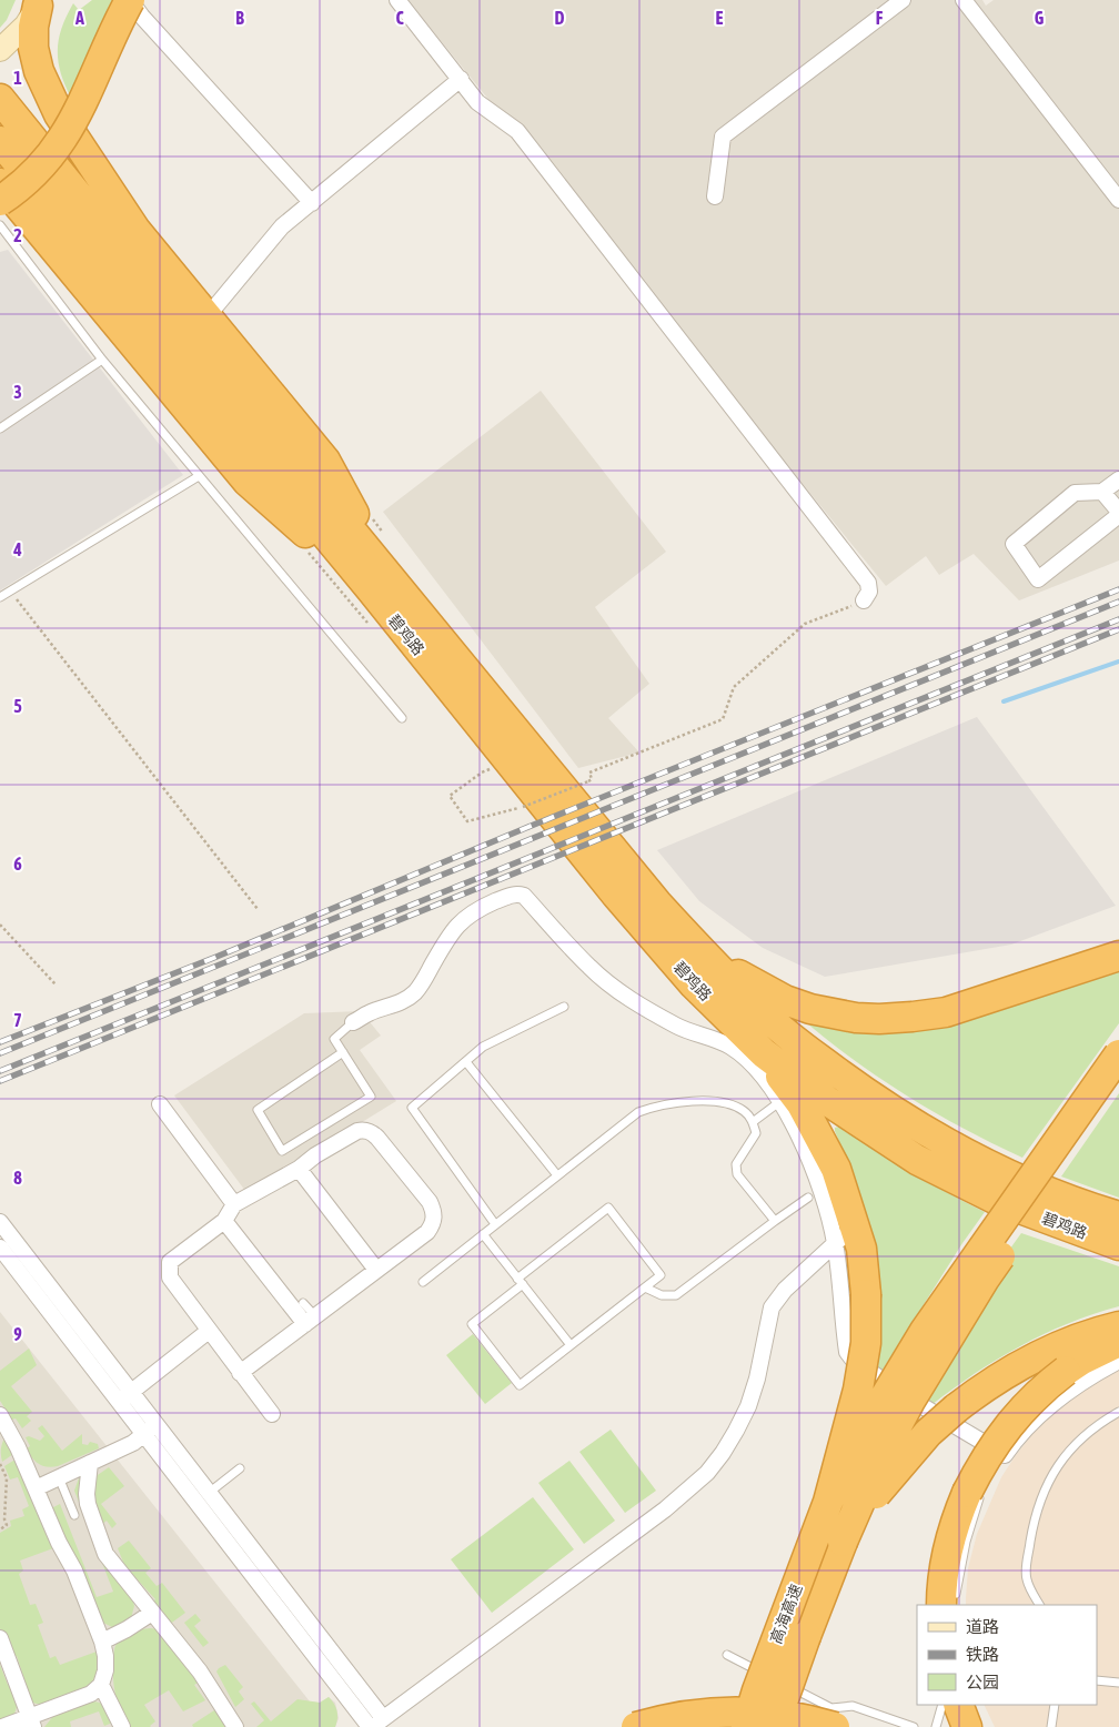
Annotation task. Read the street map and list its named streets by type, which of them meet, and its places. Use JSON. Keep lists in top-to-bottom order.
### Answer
{
  "streets": {
    "highway": ["碧鸡路", "高海高速"]
  },
  "legend": ["道路", "铁路", "公园"],
  "grid": {
    "columns": [
      "A",
      "B",
      "C",
      "D",
      "E",
      "F",
      "G"
    ],
    "rows": [
      "1",
      "2",
      "3",
      "4",
      "5",
      "6",
      "7",
      "8",
      "9"
    ]
  }
}
